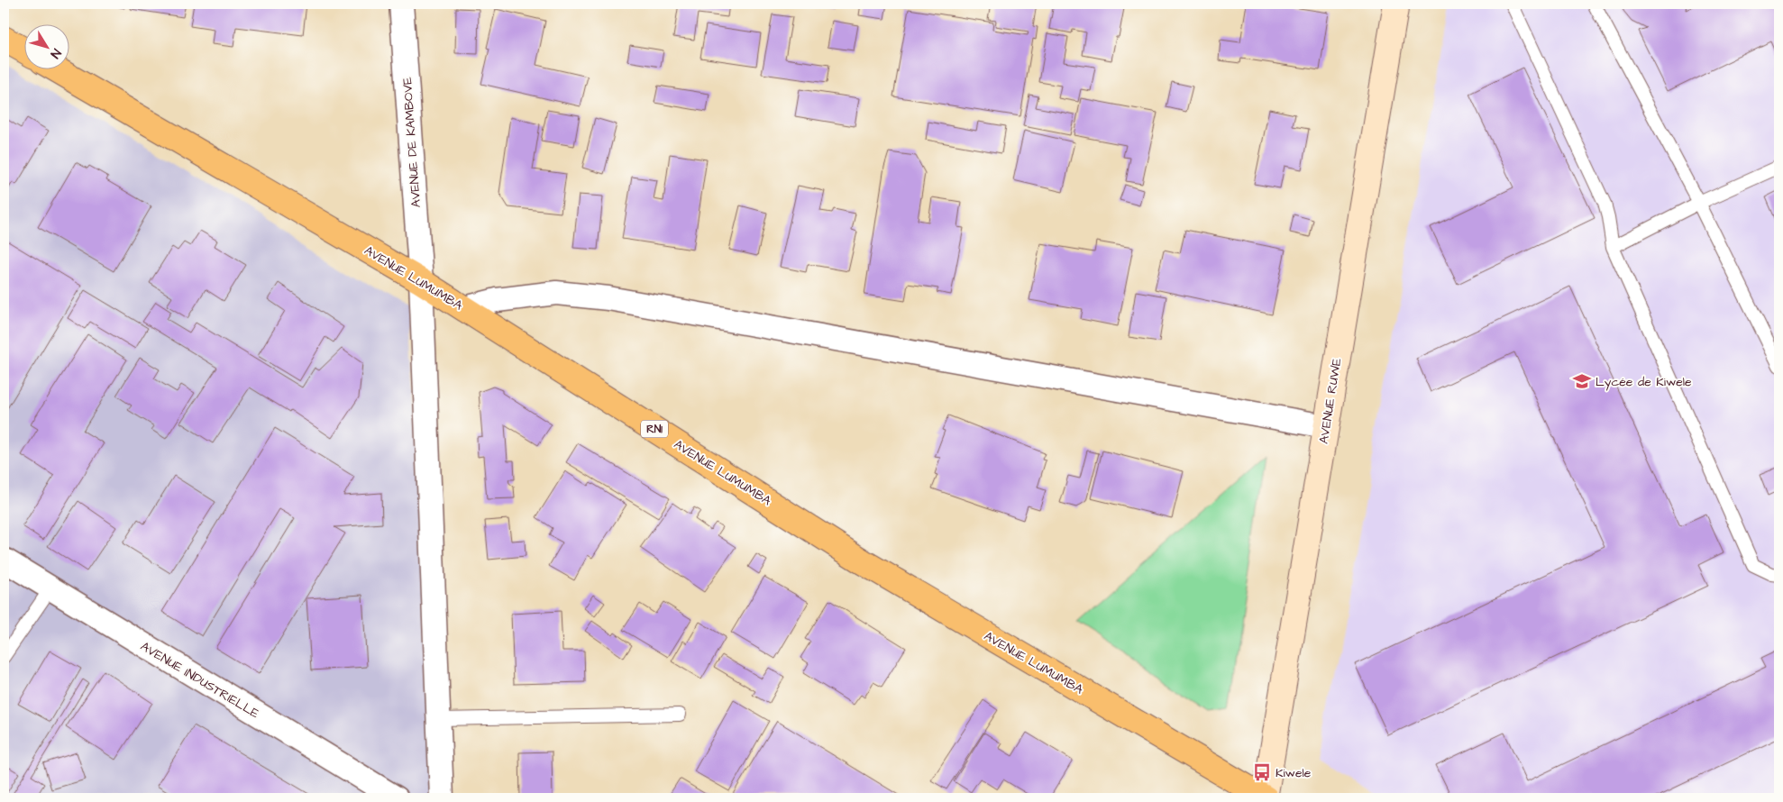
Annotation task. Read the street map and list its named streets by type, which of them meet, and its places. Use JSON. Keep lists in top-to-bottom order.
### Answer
{
  "streets": {
    "highway": ["AVENUE LUMUMBA", "RN1"],
    "street": ["AVENUE DE KAMBOVE", "AVENUE RUWE", "AVENUE INDUSTRIELLE"]
  },
  "crossings": [
    ["AVENUE DE KAMBOVE", "AVENUE LUMUMBA"],
    ["AVENUE LUMUMBA", "AVENUE RUWE"]
  ],
  "places": {
    "school or university": ["Lycée de Kiwele"],
    "bus stop": ["Kiwele"]
  },
  "north": "bottom right"
}
